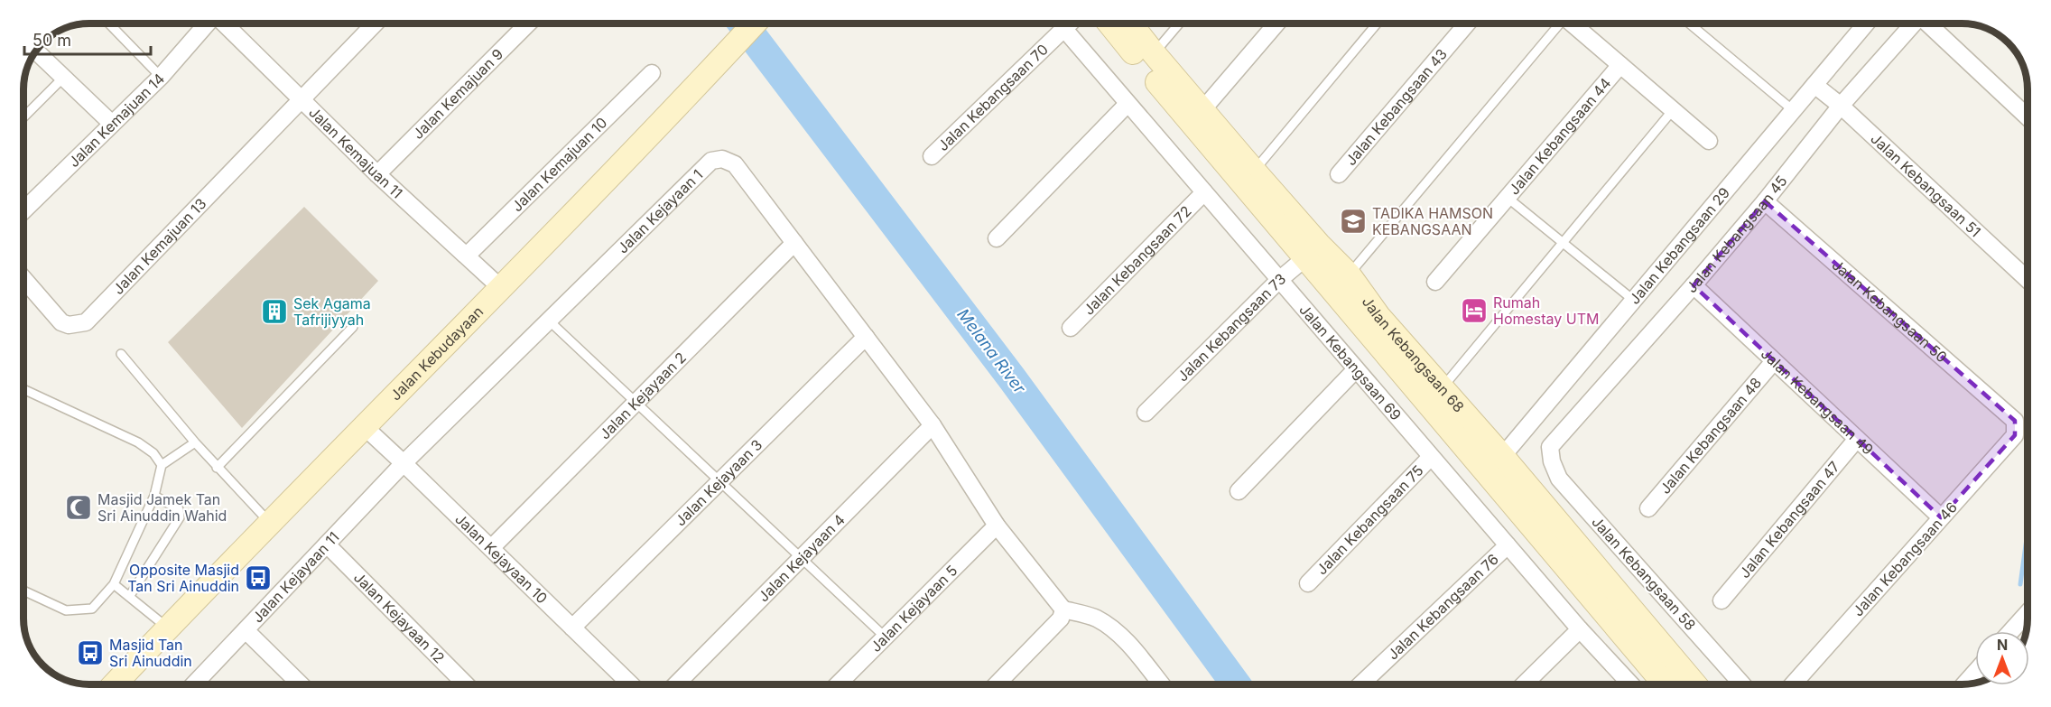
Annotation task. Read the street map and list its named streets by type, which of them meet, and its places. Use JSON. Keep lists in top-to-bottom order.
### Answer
{
  "streets": {
    "street": [
      "Jalan Kemajuan 9",
      "Jalan Kebangsaan 70",
      "Jalan Kebangsaan 43",
      "Jalan Kemajuan 14",
      "Jalan Kebangsaan 44",
      "Jalan Kemajuan 11",
      "Jalan Kemajuan 10",
      "Jalan Kebangsaan 51",
      "Jalan Kejayaan 1",
      "Jalan Kebangsaan 45",
      "Jalan Kebangsaan 29",
      "Jalan Kemajuan 13",
      "Jalan Kebangsaan 72",
      "Jalan Kebangsaan 50",
      "Jalan Kebangsaan 73",
      "Jalan Kebudayaan",
      "Jalan Kebangsaan 68",
      "Jalan Kebangsaan 69",
      "Jalan Kejayaan 2",
      "Jalan Kebangsaan 49",
      "Jalan Kebangsaan 48",
      "Jalan Kejayaan 3",
      "Jalan Kebangsaan 47",
      "Jalan Kebangsaan 75",
      "Jalan Kejayaan 10",
      "Jalan Kejayaan 4",
      "Jalan Kebangsaan 46",
      "Jalan Kebangsaan 58",
      "Jalan Kejayaan 11",
      "Jalan Kebangsaan 76",
      "Jalan Kejayaan 5",
      "Jalan Kejayaan 12"
    ]
  },
  "crossings": [
    ["Jalan Kemajuan 9", "Jalan Kemajuan 11"],
    ["Jalan Kebangsaan 70", "Jalan Kebangsaan 69"],
    ["Jalan Kemajuan 11", "Jalan Kemajuan 10"],
    ["Jalan Kemajuan 11", "Jalan Kemajuan 13"],
    ["Jalan Kemajuan 11", "Jalan Kebudayaan"],
    ["Jalan Kebangsaan 51", "Jalan Kebangsaan 45"],
    ["Jalan Kebangsaan 51", "Jalan Kebangsaan 29"],
    ["Jalan Kejayaan 1", "Jalan Kejayaan 2"],
    ["Jalan Kejayaan 1", "Jalan Kejayaan 3"],
    ["Jalan Kejayaan 1", "Jalan Kejayaan 10"],
    ["Jalan Kejayaan 1", "Jalan Kejayaan 4"],
    ["Jalan Kejayaan 1", "Jalan Kejayaan 11"],
    ["Jalan Kejayaan 1", "Jalan Kejayaan 5"],
    ["Jalan Kebangsaan 45", "Jalan Kebangsaan 50"],
    ["Jalan Kebangsaan 45", "Jalan Kebangsaan 49"],
    ["Jalan Kebangsaan 45", "Jalan Kebangsaan 58"],
    ["Jalan Kebangsaan 29", "Jalan Kebangsaan 68"],
    ["Jalan Kebangsaan 72", "Jalan Kebangsaan 69"],
    ["Jalan Kebangsaan 50", "Jalan Kebangsaan 46"],
    ["Jalan Kebangsaan 73", "Jalan Kebangsaan 68"],
    ["Jalan Kebangsaan 73", "Jalan Kebangsaan 69"],
    ["Jalan Kebudayaan", "Jalan Kejayaan 10"],
    ["Jalan Kebangsaan 69", "Jalan Kebangsaan 75"],
    ["Jalan Kebangsaan 69", "Jalan Kebangsaan 76"],
    ["Jalan Kejayaan 2", "Jalan Kejayaan 10"],
    ["Jalan Kebangsaan 49", "Jalan Kebangsaan 48"],
    ["Jalan Kebangsaan 49", "Jalan Kebangsaan 47"],
    ["Jalan Kebangsaan 49", "Jalan Kebangsaan 46"],
    ["Jalan Kejayaan 3", "Jalan Kejayaan 10"],
    ["Jalan Kejayaan 10", "Jalan Kejayaan 11"],
    ["Jalan Kejayaan 11", "Jalan Kejayaan 12"]
  ],
  "water": ["Melana River"],
  "places": {
    "school or university": ["TADIKA HAMSON KEBANGSAAN"],
    "hotel": ["Rumah Homestay UTM"],
    "building": ["Sek Agama Tafrijiyyah"],
    "mosque": ["Masjid Jamek Tan Sri Ainuddin Wahid"],
    "bus stop": ["Opposite Masjid Tan Sri Ainuddin", "Masjid Tan Sri Ainuddin"]
  },
  "scale_bar": "50 m",
  "north": "top"
}
